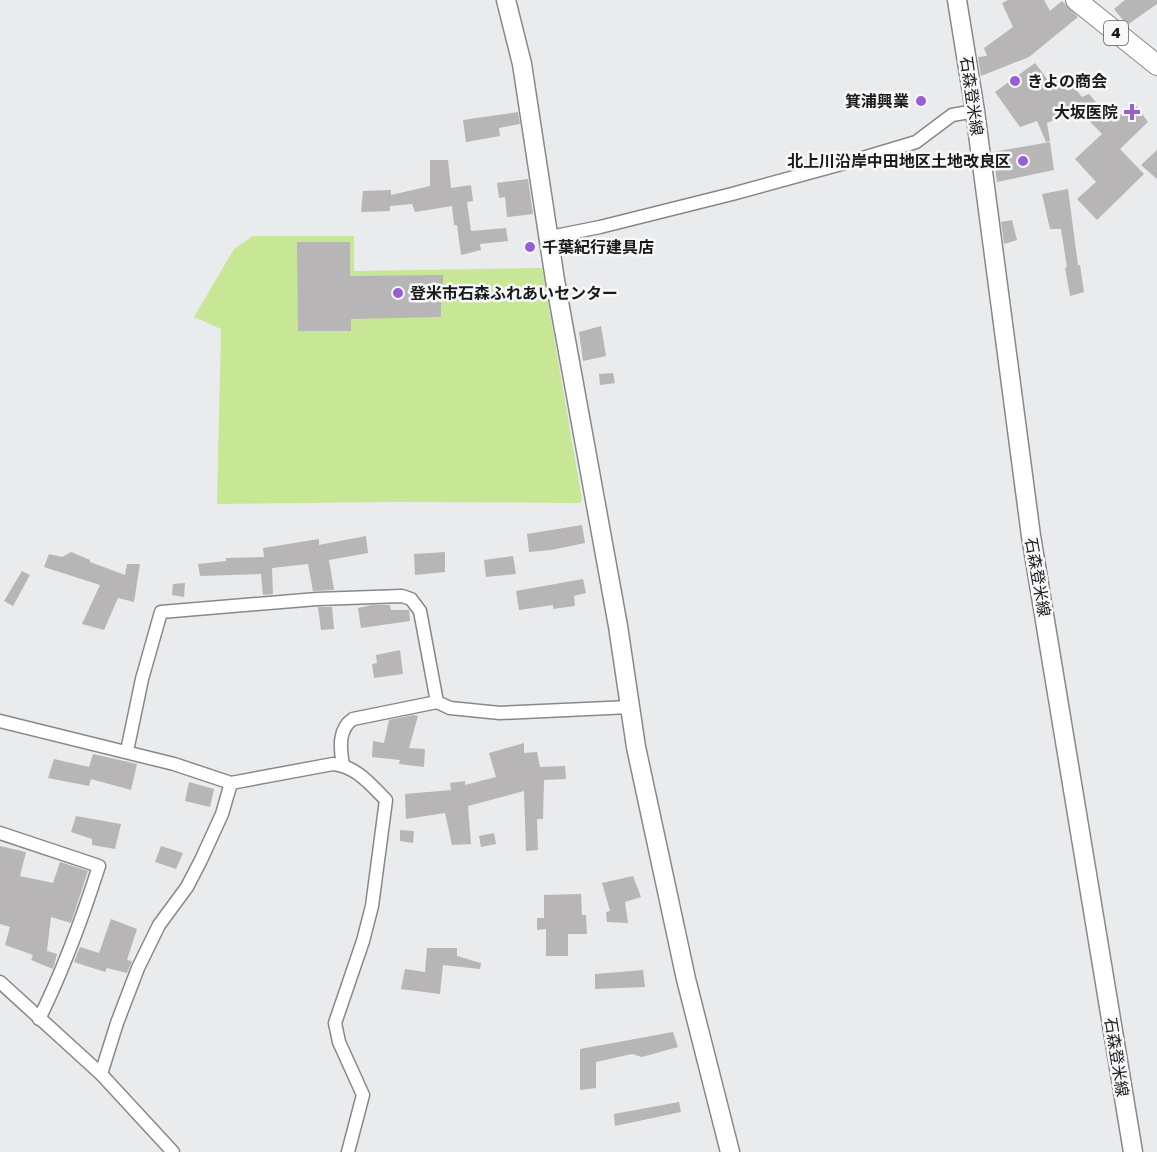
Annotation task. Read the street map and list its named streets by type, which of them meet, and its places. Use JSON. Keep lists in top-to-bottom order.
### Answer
{
  "streets": {
    "main road": ["4"],
    "street": ["石森登米線"]
  },
  "places": {
    "other": [
      "きよの商会",
      "箕浦興業",
      "北上川沿岸中田地区土地改良区",
      "千葉紀行建具店",
      "登米市石森ふれあいセンター"
    ],
    "health": ["大坂医院"]
  }
}
